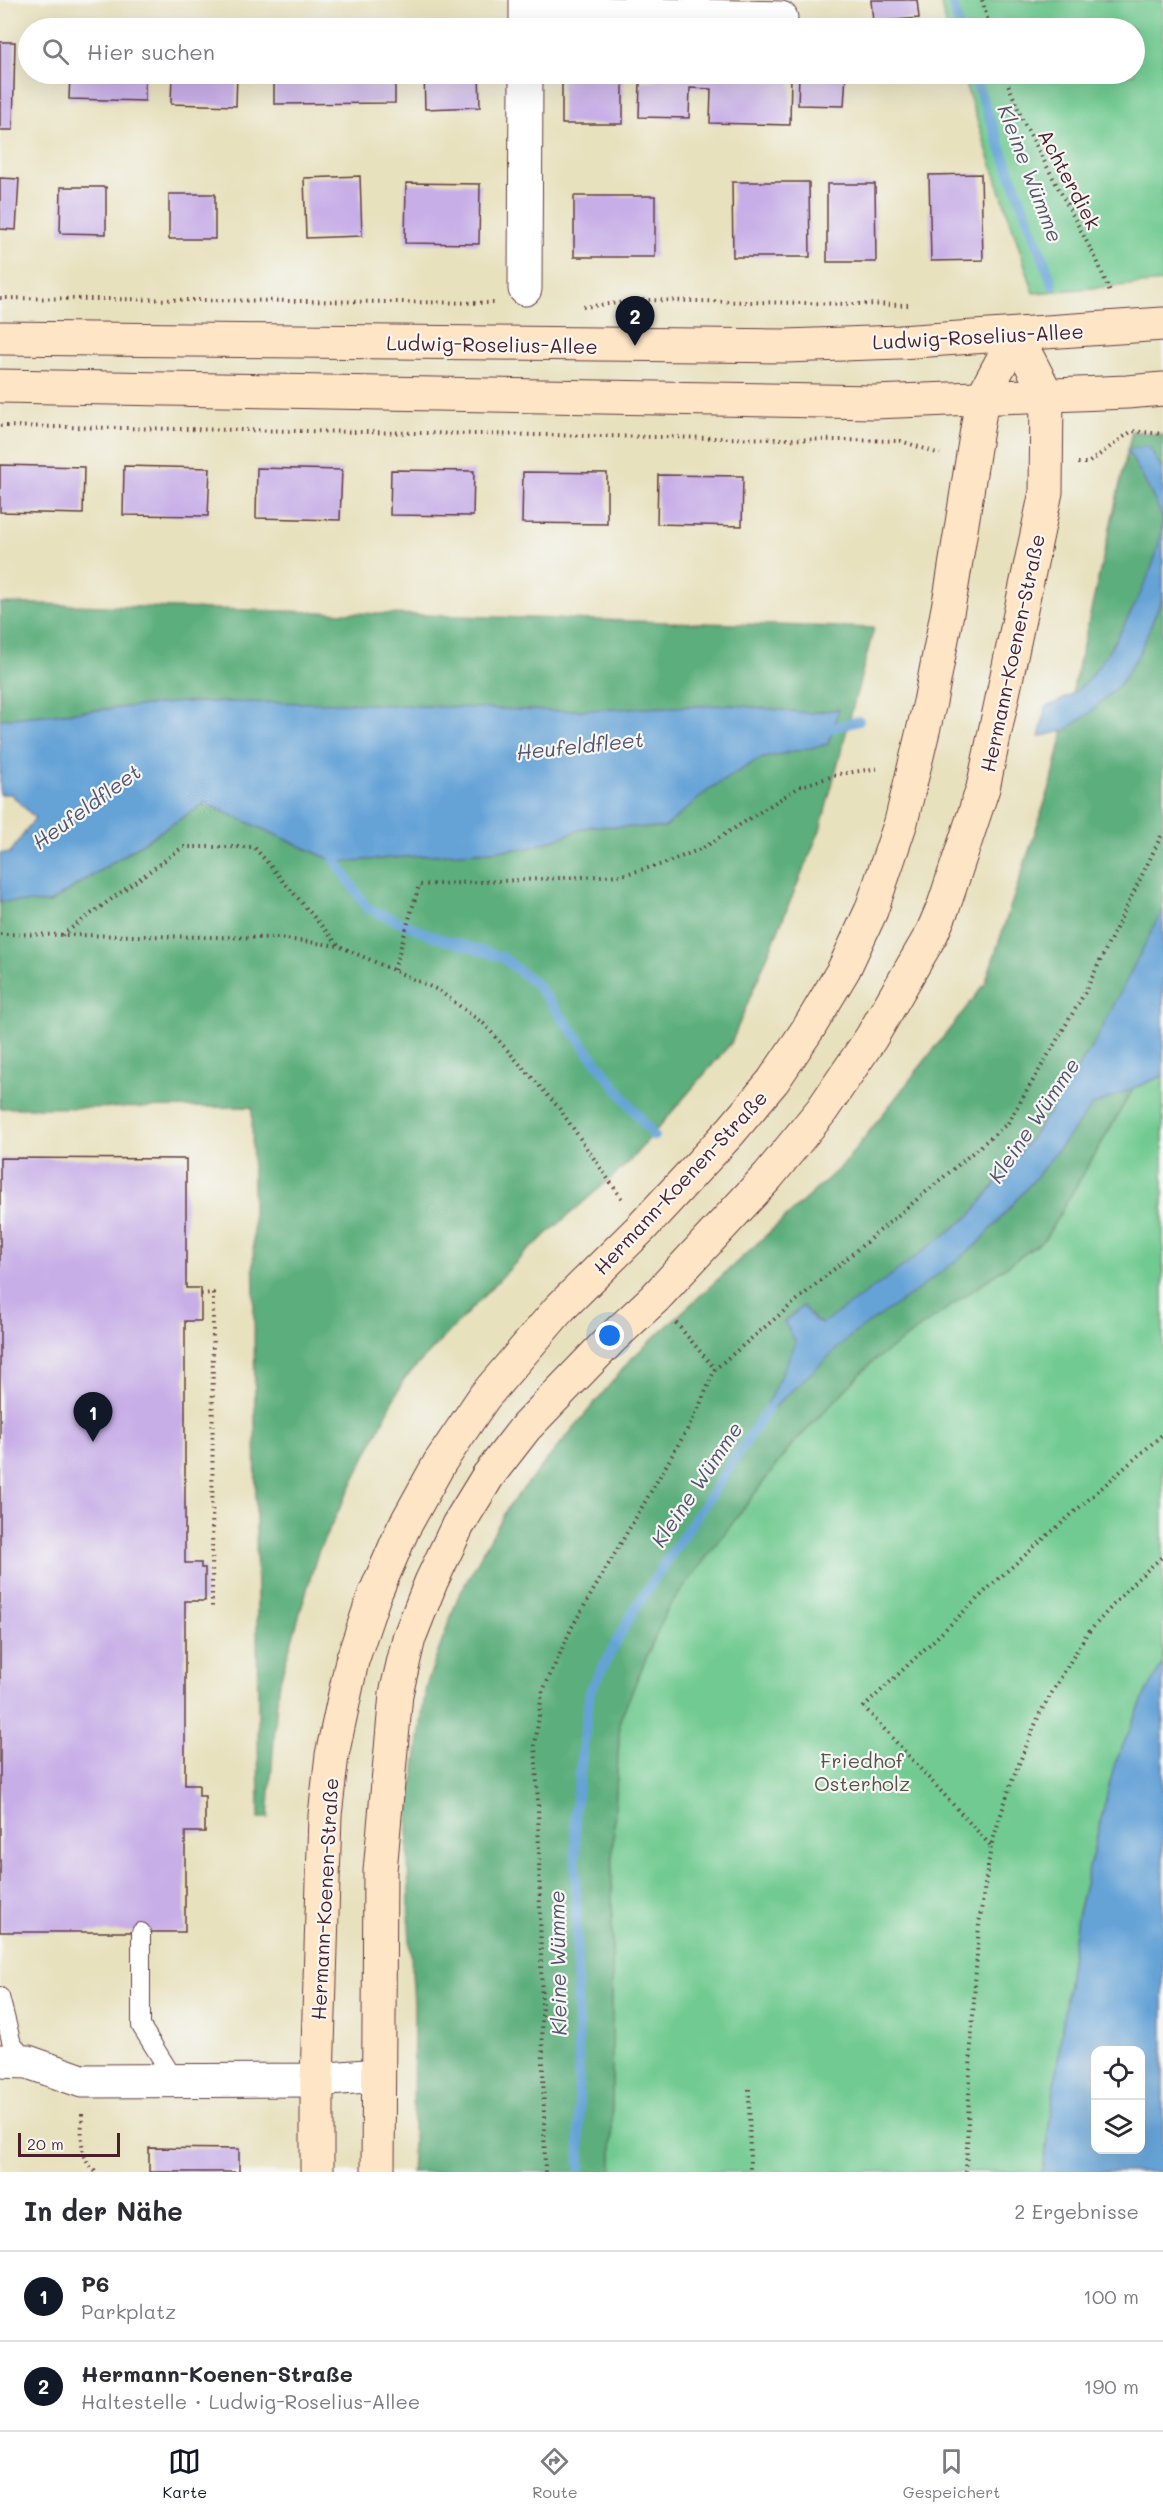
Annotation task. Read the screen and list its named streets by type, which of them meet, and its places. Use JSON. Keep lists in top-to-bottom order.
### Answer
{
  "streets": {
    "main road": ["Ludwig-Roselius-Allee", "Hermann-Koenen-Straße"],
    "path": ["Achterdiek"]
  },
  "crossings": [
    ["Ludwig-Roselius-Allee", "Hermann-Koenen-Straße"]
  ],
  "water": ["Kleine Wümme", "Heufeldfleet"],
  "parks": ["Friedhof Osterholz"],
  "scale_bar": "20 m",
  "page": {
    "search": "Hier suchen",
    "pins": ["2", "1"],
    "scale": "20 m",
    "heading": ["In der Nähe", "2 Ergebnisse"],
    "list": [
      {
        "mark": "1",
        "name": "P6",
        "note": "Parkplatz",
        "value": "100 m"
      },
      {
        "mark": "2",
        "name": "Hermann-Koenen-Straße",
        "note": "Haltestelle · Ludwig-Roselius-Allee",
        "value": "190 m"
      }
    ],
    "nav": ["Karte", "Route", "Gespeichert"]
  }
}
